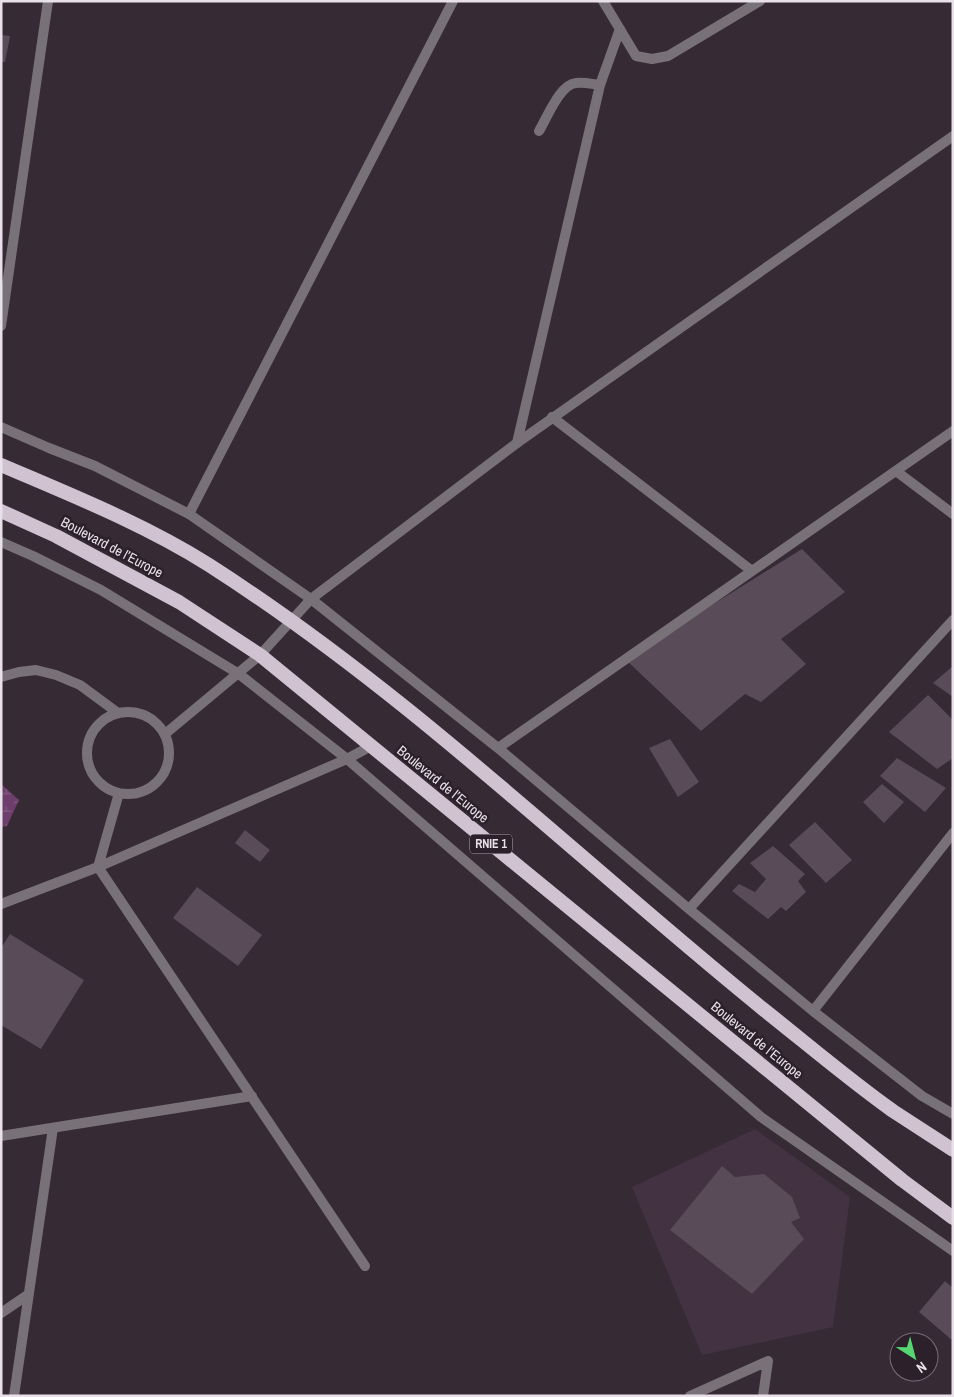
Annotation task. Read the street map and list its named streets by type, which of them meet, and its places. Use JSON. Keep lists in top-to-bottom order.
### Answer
{
  "streets": {
    "highway": ["Boulevard de l’Europe", "RNIE 1"]
  },
  "north": "bottom right"
}
